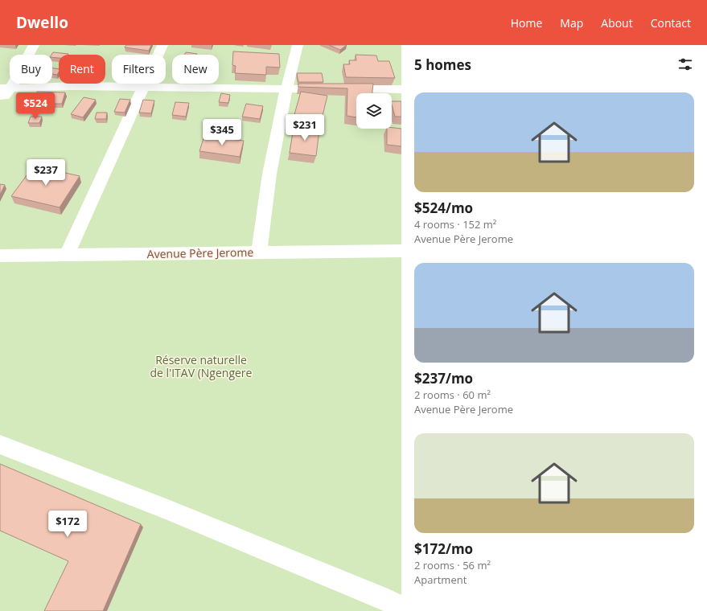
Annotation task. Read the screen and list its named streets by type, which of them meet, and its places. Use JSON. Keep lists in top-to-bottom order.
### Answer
{
  "streets": {
    "street": ["Avenue Père Jerome"]
  },
  "parks": ["Réserve naturelle de l'ITAV (Ngengere"],
  "page": {
    "header": "Dwello",
    "nav": [
      "Home",
      "Map",
      "About",
      "Contact"
    ],
    "heading": "5 homes",
    "chip": [
      "Buy",
      "Rent",
      "Filters",
      "New"
    ],
    "list": [
      {
        "name": "$524/mo",
        "note": "4 rooms · 152 m² · Avenue Père Jerome"
      },
      {
        "name": "$237/mo",
        "note": "2 rooms · 60 m² · Avenue Père Jerome"
      },
      {
        "name": "$172/mo",
        "note": "2 rooms · 56 m² · Apartment"
      }
    ],
    "price": [
      "$524",
      "$231",
      "$345",
      "$237",
      "$172"
    ]
  }
}
